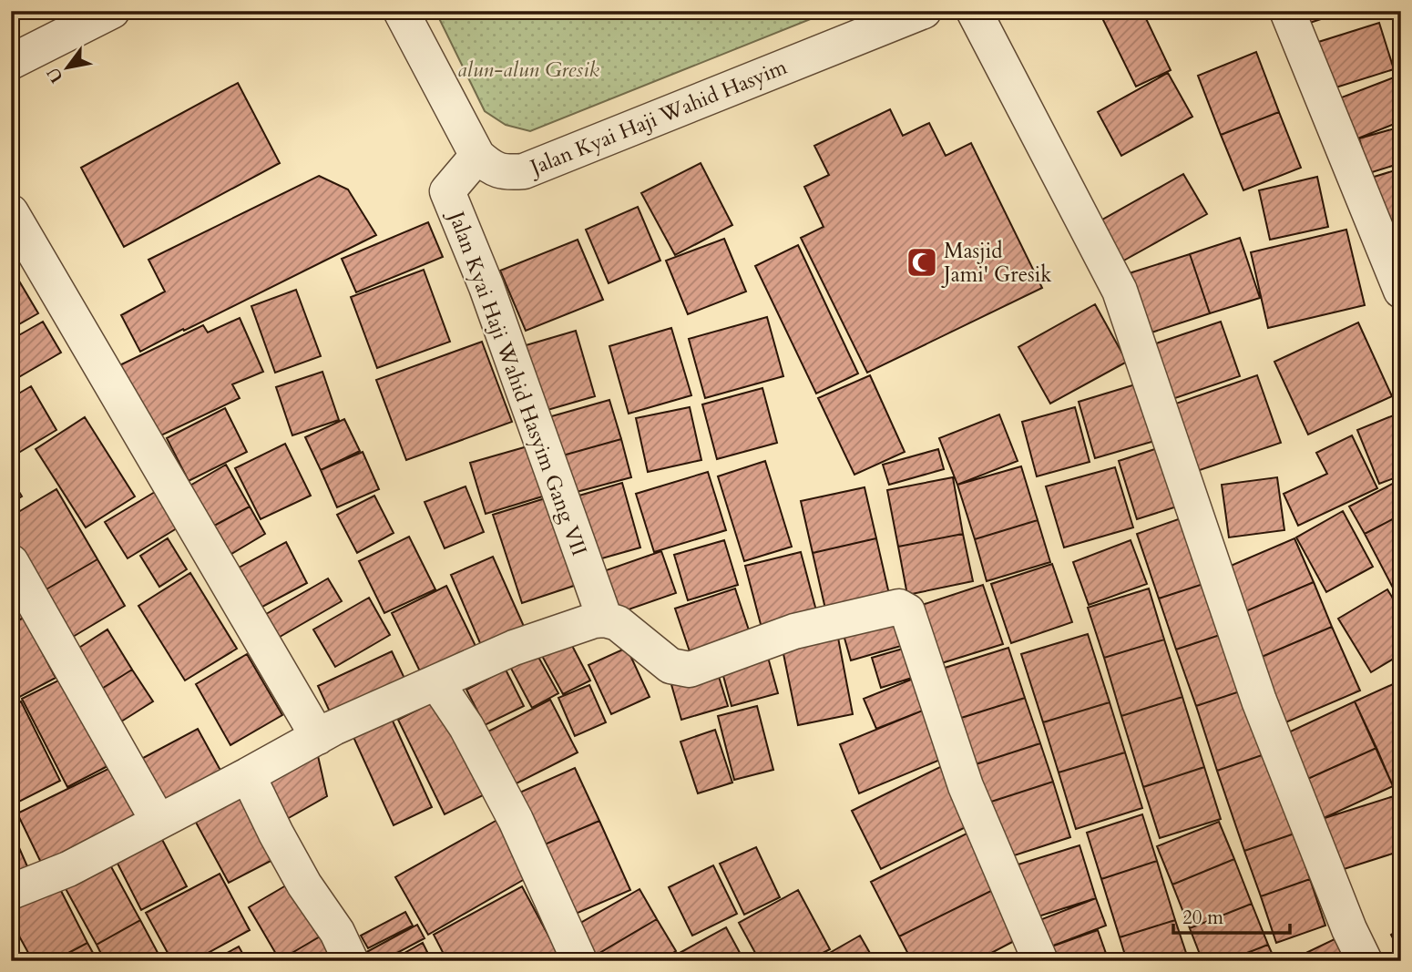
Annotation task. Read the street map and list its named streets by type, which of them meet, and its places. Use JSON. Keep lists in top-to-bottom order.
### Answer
{
  "streets": {
    "street": ["Jalan Kyai Haji Wahid Hasyim", "Jalan Kyai Haji Wahid Hasyim Gang VII"]
  },
  "crossings": [
    ["Jalan Kyai Haji Wahid Hasyim", "Jalan Kyai Haji Wahid Hasyim Gang VII"]
  ],
  "parks": ["alun-alun Gresik"],
  "places": {
    "mosque": ["Masjid Jami' Gresik"]
  },
  "scale_bar": "20 m",
  "north": "bottom left"
}
